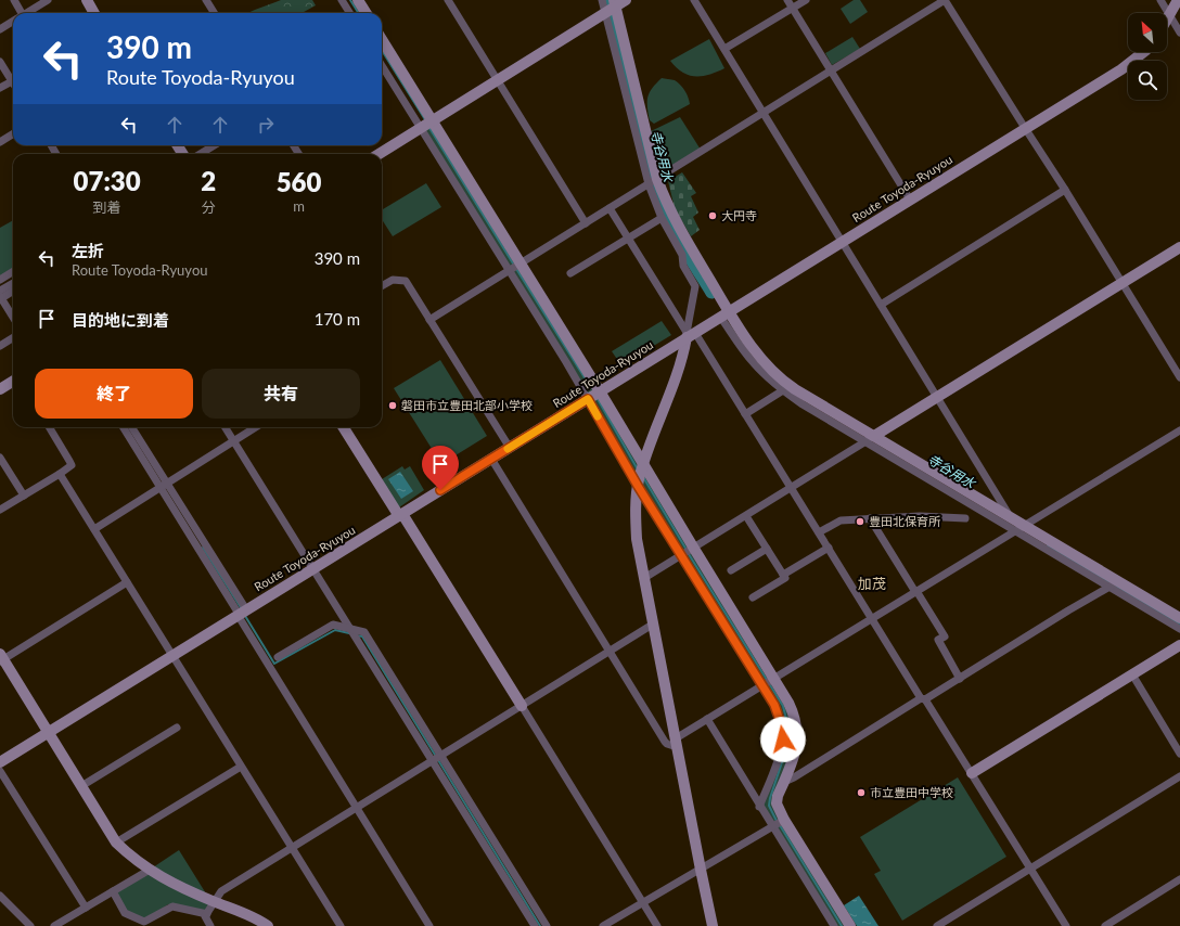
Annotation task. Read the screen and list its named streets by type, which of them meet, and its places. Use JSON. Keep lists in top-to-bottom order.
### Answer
{
  "streets": {
    "street": ["Route Toyoda-Ryuyou"]
  },
  "districts": ["加茂"],
  "water": ["寺谷用水"],
  "places": [
    "大円寺",
    "磐田市立豊田北部小学校",
    "豊田北保育所",
    "市立豊田中学校"
  ],
  "north": "top left",
  "page": {
    "turn": ["390 m", "Route Toyoda-Ryuyou"],
    "eta": [
      "07:30",
      "到着",
      "2",
      "分",
      "560",
      "m"
    ],
    "list": [
      {
        "name": "左折",
        "note": "Route Toyoda-Ryuyou",
        "value": "390 m"
      },
      {
        "name": "目的地に到着",
        "value": "170 m"
      }
    ],
    "buttons": ["終了", "共有"]
  }
}
